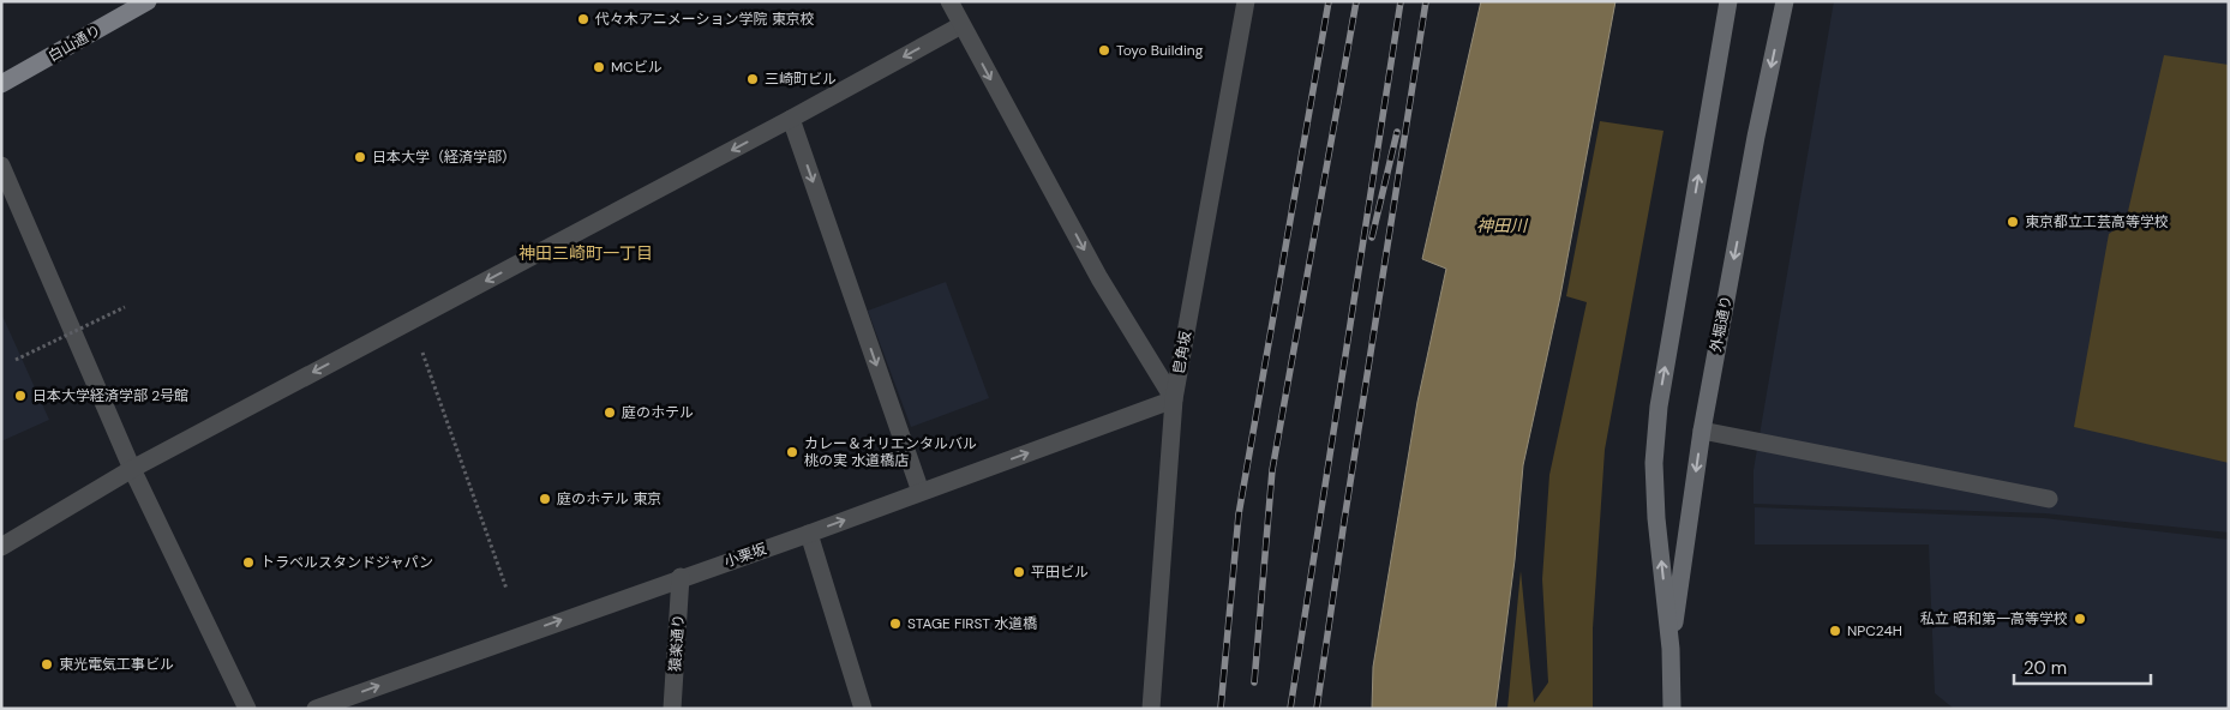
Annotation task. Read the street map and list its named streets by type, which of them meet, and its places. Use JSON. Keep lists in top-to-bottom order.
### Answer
{
  "streets": {
    "main road": ["白山通り", "外堀通り"],
    "street": ["皀角坂", "小栗坂", "猿楽通り"]
  },
  "crossings": [
    ["皀角坂", "小栗坂"],
    ["小栗坂", "猿楽通り"]
  ],
  "one_way": ["小栗坂"],
  "districts": ["神田三崎町一丁目"],
  "water": ["神田川"],
  "places": [
    "代々木アニメーション学院 東京校",
    "Toyo Building",
    "MCビル",
    "三崎町ビル",
    "日本大学（経済学部）",
    "東京都立工芸高等学校",
    "日本大学経済学部 2号館",
    "庭のホテル",
    "カレー＆オリエンタルバル 桃の実 水道橋店",
    "庭のホテル 東京",
    "トラベルスタンドジャパン",
    "平田ビル",
    "私立 昭和第一高等学校",
    "STAGE FIRST 水道橋",
    "NPC24H",
    "東光電気工事ビル"
  ],
  "scale_bar": "20 m"
}
